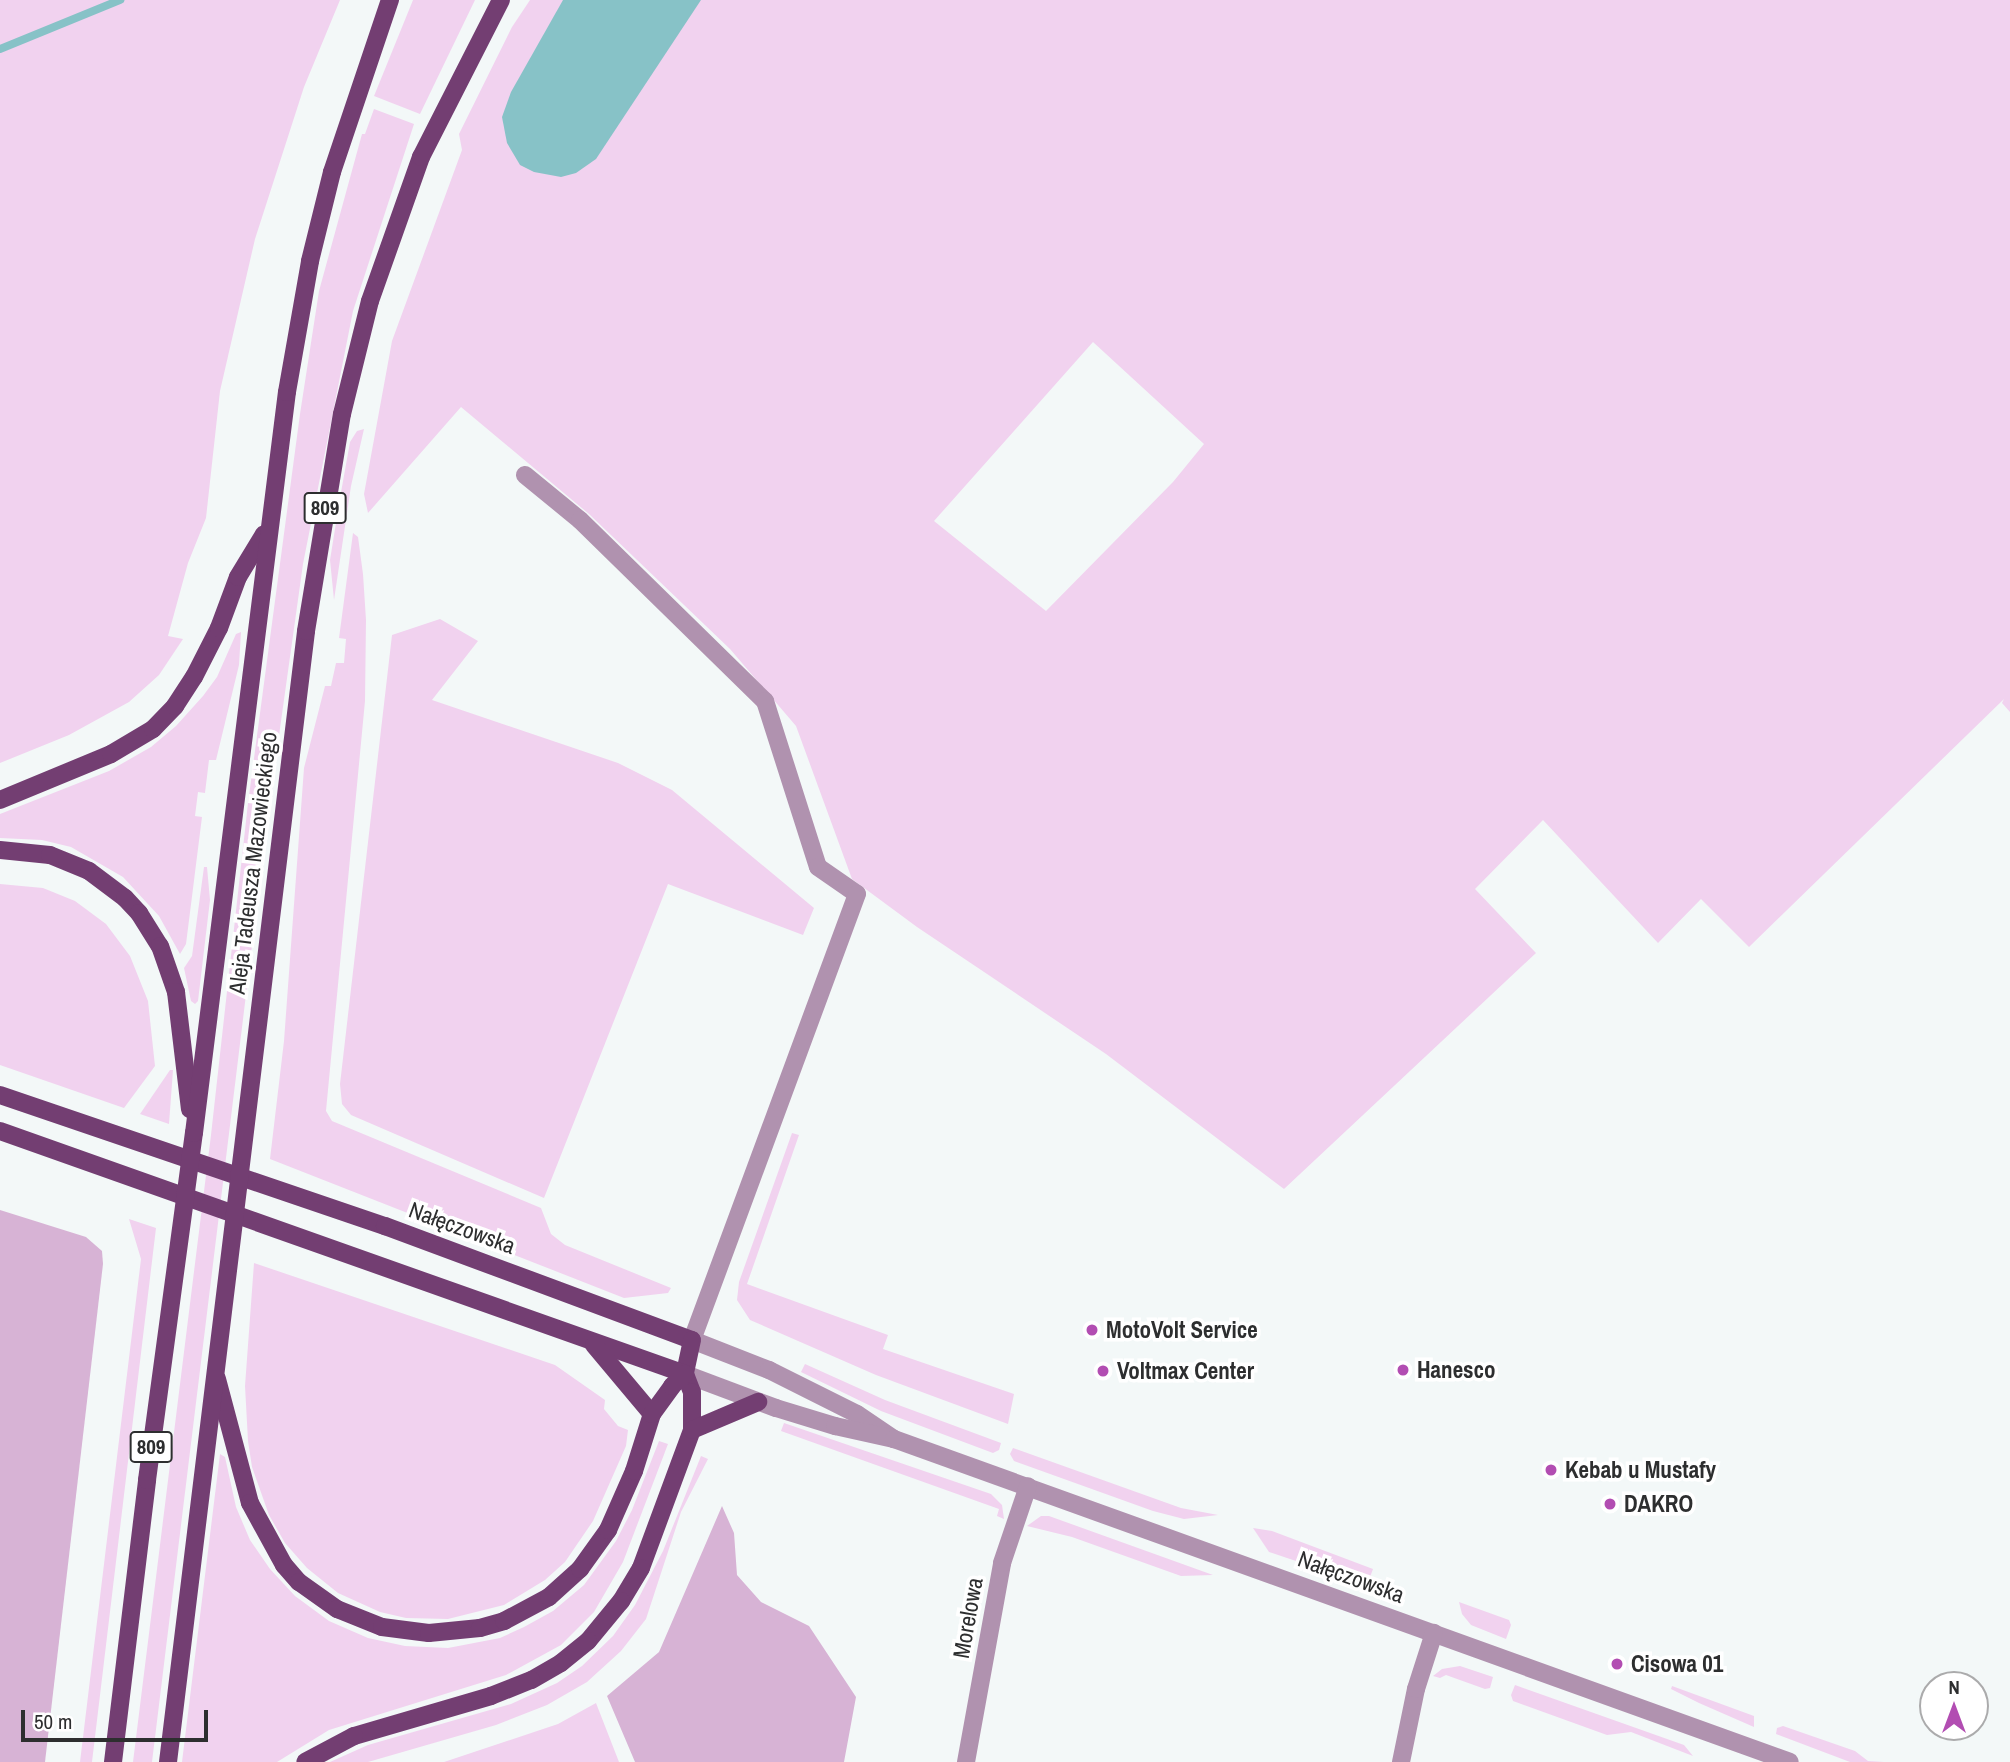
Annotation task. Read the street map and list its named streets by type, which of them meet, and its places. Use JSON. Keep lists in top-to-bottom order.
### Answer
{
  "streets": {
    "main road": ["809", "Aleja Tadeusza Mazowieckiego", "Nałęczowska"],
    "street": ["Morelowa"]
  },
  "crossings": [
    ["Nałęczowska", "Morelowa"]
  ],
  "places": [
    "MotoVolt Service",
    "Hanesco",
    "Voltmax Center",
    "Kebab u Mustafy",
    "DAKRO",
    "Cisowa 01"
  ],
  "scale_bar": "50 m",
  "north": "top"
}
